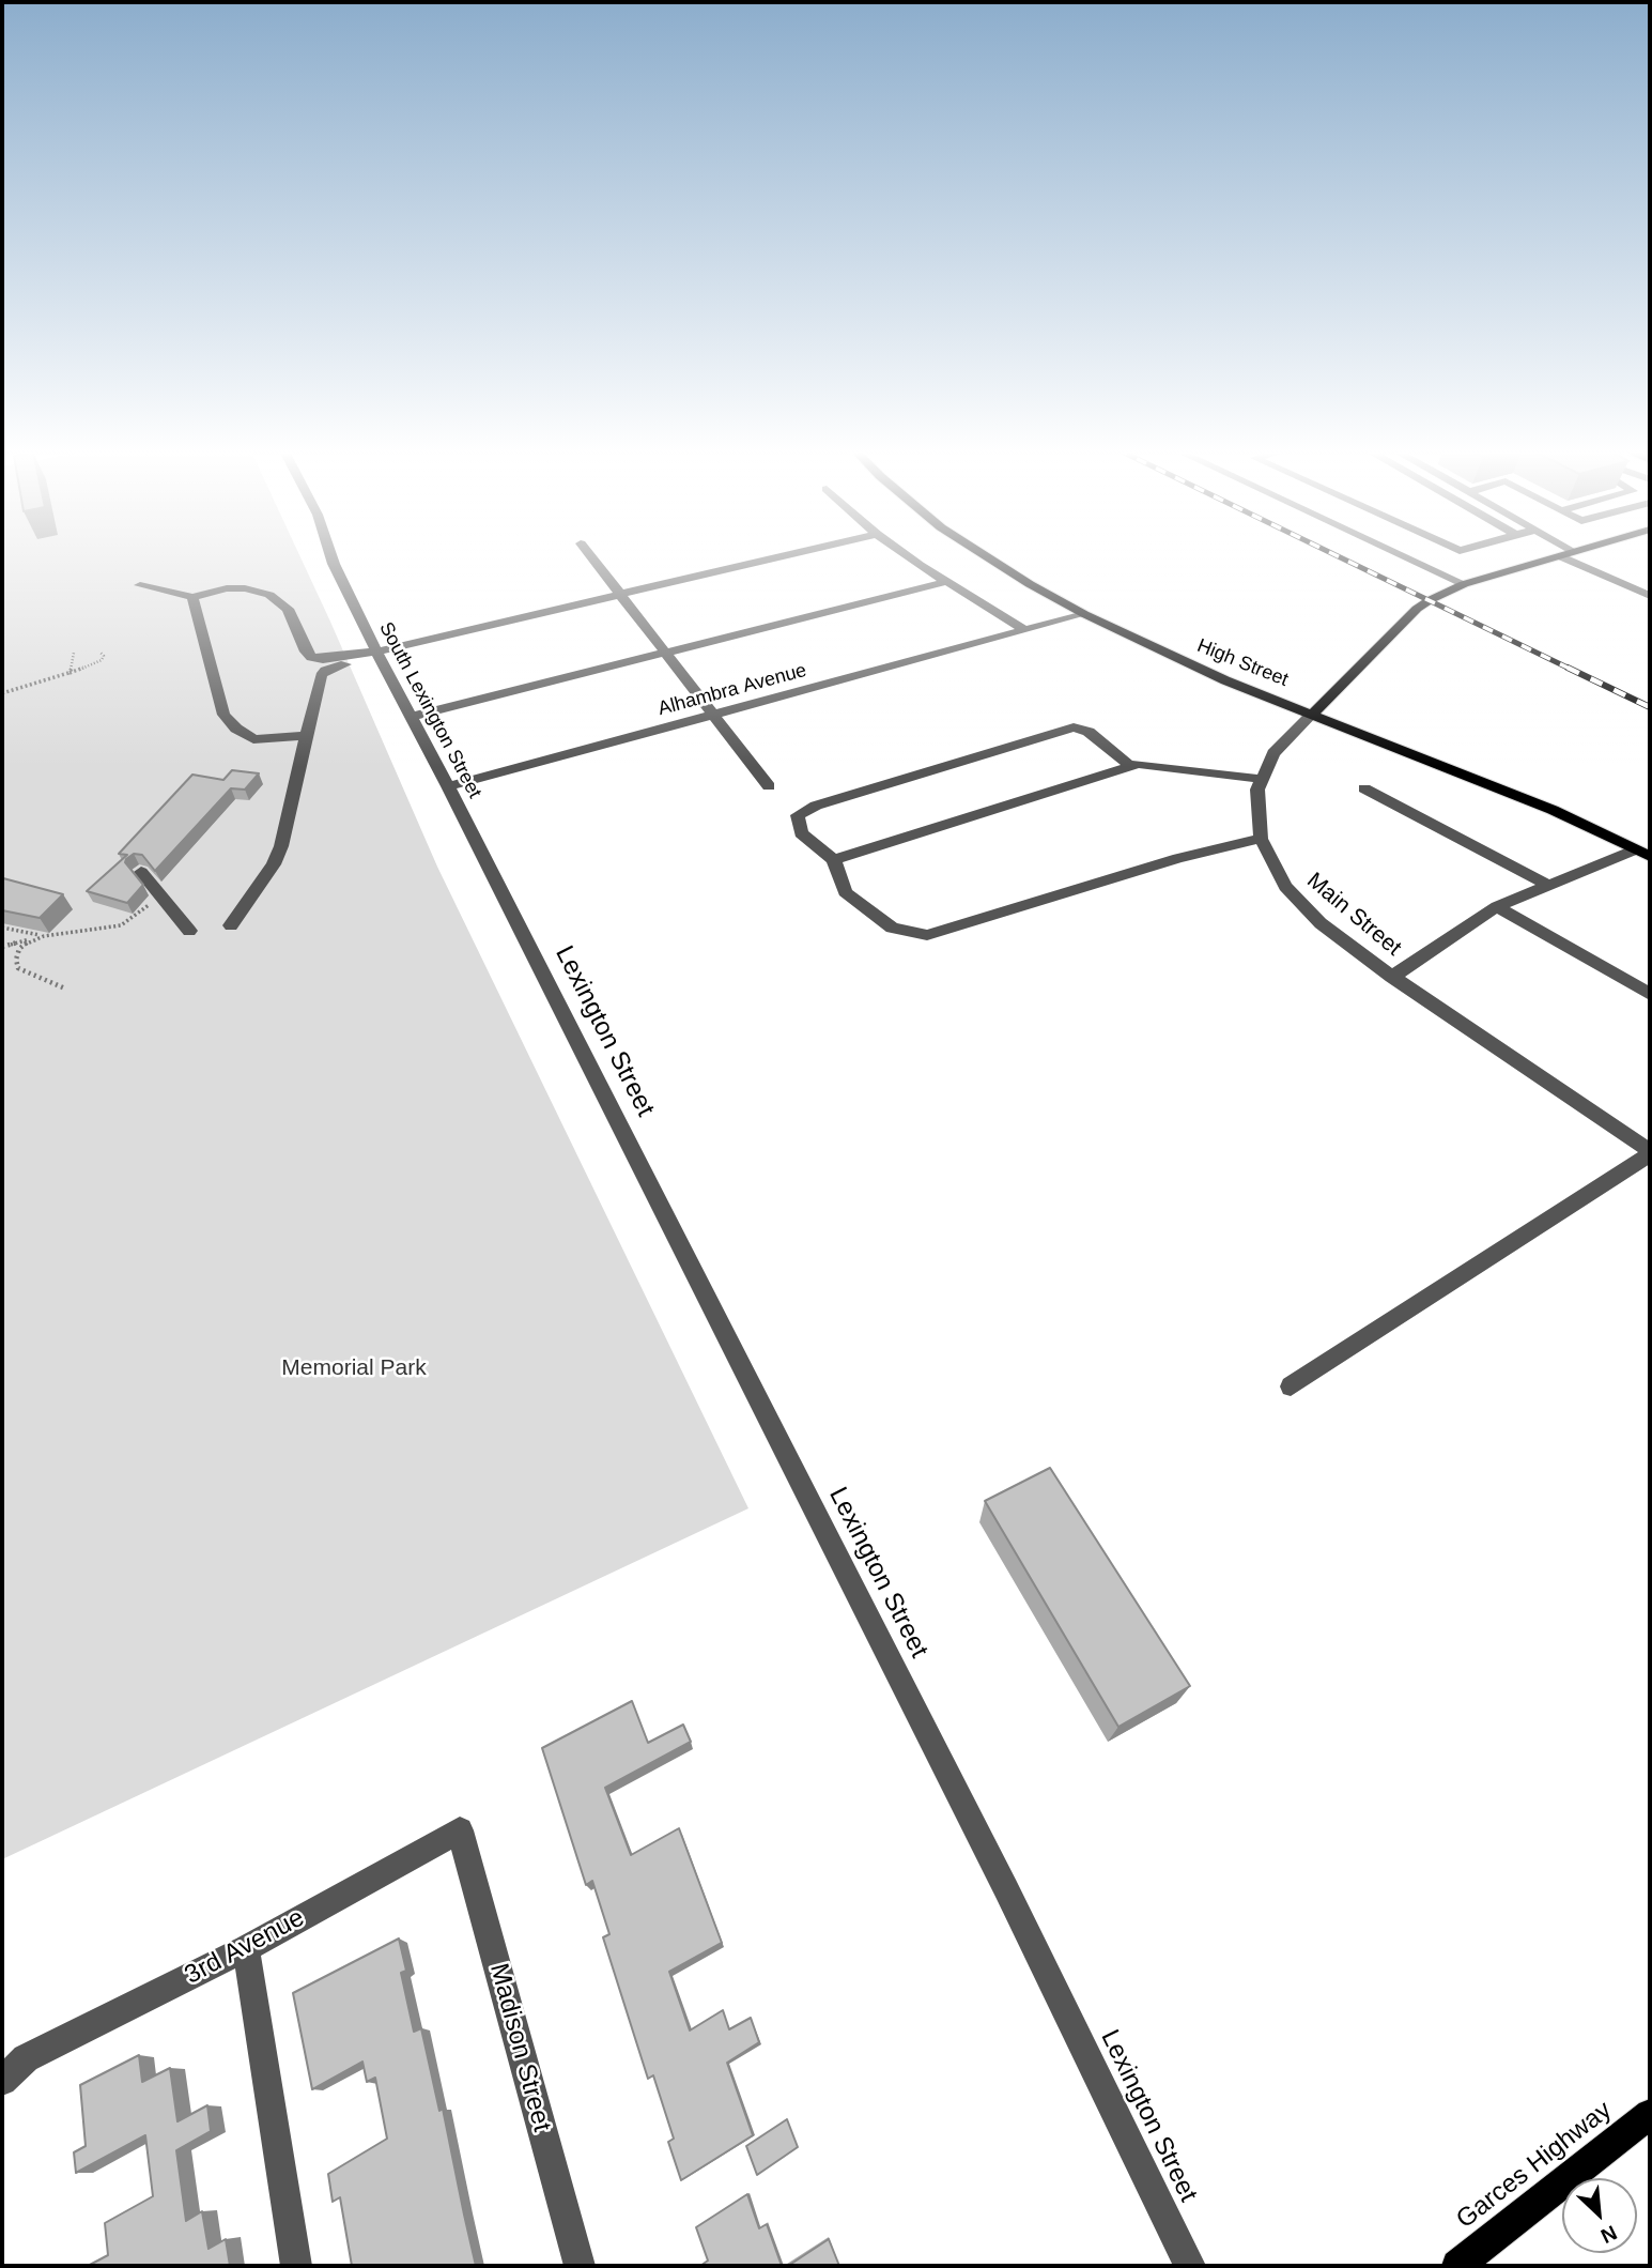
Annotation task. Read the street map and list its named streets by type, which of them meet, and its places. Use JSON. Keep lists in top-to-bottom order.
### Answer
{
  "streets": {
    "main road": ["High Street", "Main Street", "Garces Highway"],
    "street": [
      "Alhambra Avenue",
      "South Lexington Street",
      "Lexington Street",
      "3rd Avenue",
      "Madison Street"
    ]
  },
  "crossings": [
    ["High Street", "Alhambra Avenue"],
    ["High Street", "Main Street"],
    ["Alhambra Avenue", "South Lexington Street"],
    ["South Lexington Street", "Lexington Street"],
    ["3rd Avenue", "Madison Street"]
  ],
  "parks": ["Memorial Park"],
  "north": "bottom right"
}
